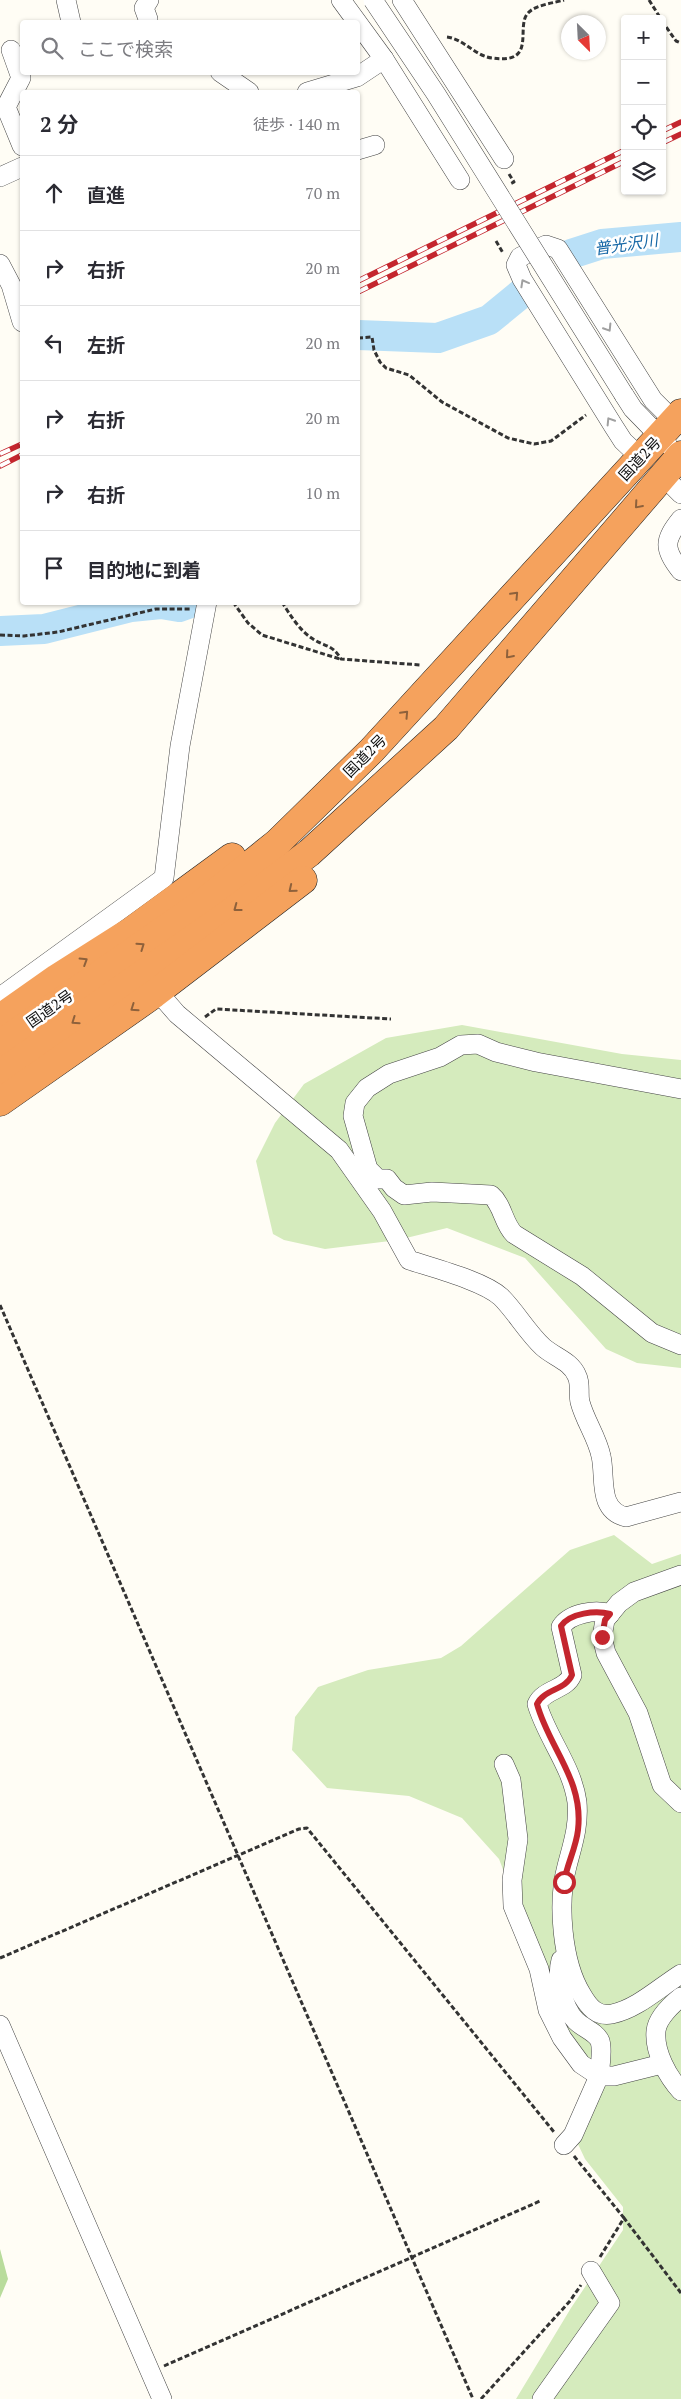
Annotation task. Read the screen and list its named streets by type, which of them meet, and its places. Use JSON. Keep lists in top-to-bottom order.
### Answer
{
  "streets": {
    "highway": ["国道2号"]
  },
  "water": ["普光沢川"],
  "north": "bottom right",
  "page": {
    "map_buttons": ["+", "−"],
    "search": "ここで検索",
    "heading": ["2 分", "徒歩 · 140 m"],
    "list": [
      ["直進", "70 m"],
      ["右折", "20 m"],
      ["左折", "20 m"],
      ["右折", "20 m"],
      ["右折", "10 m"],
      "目的地に到着"
    ]
  }
}
